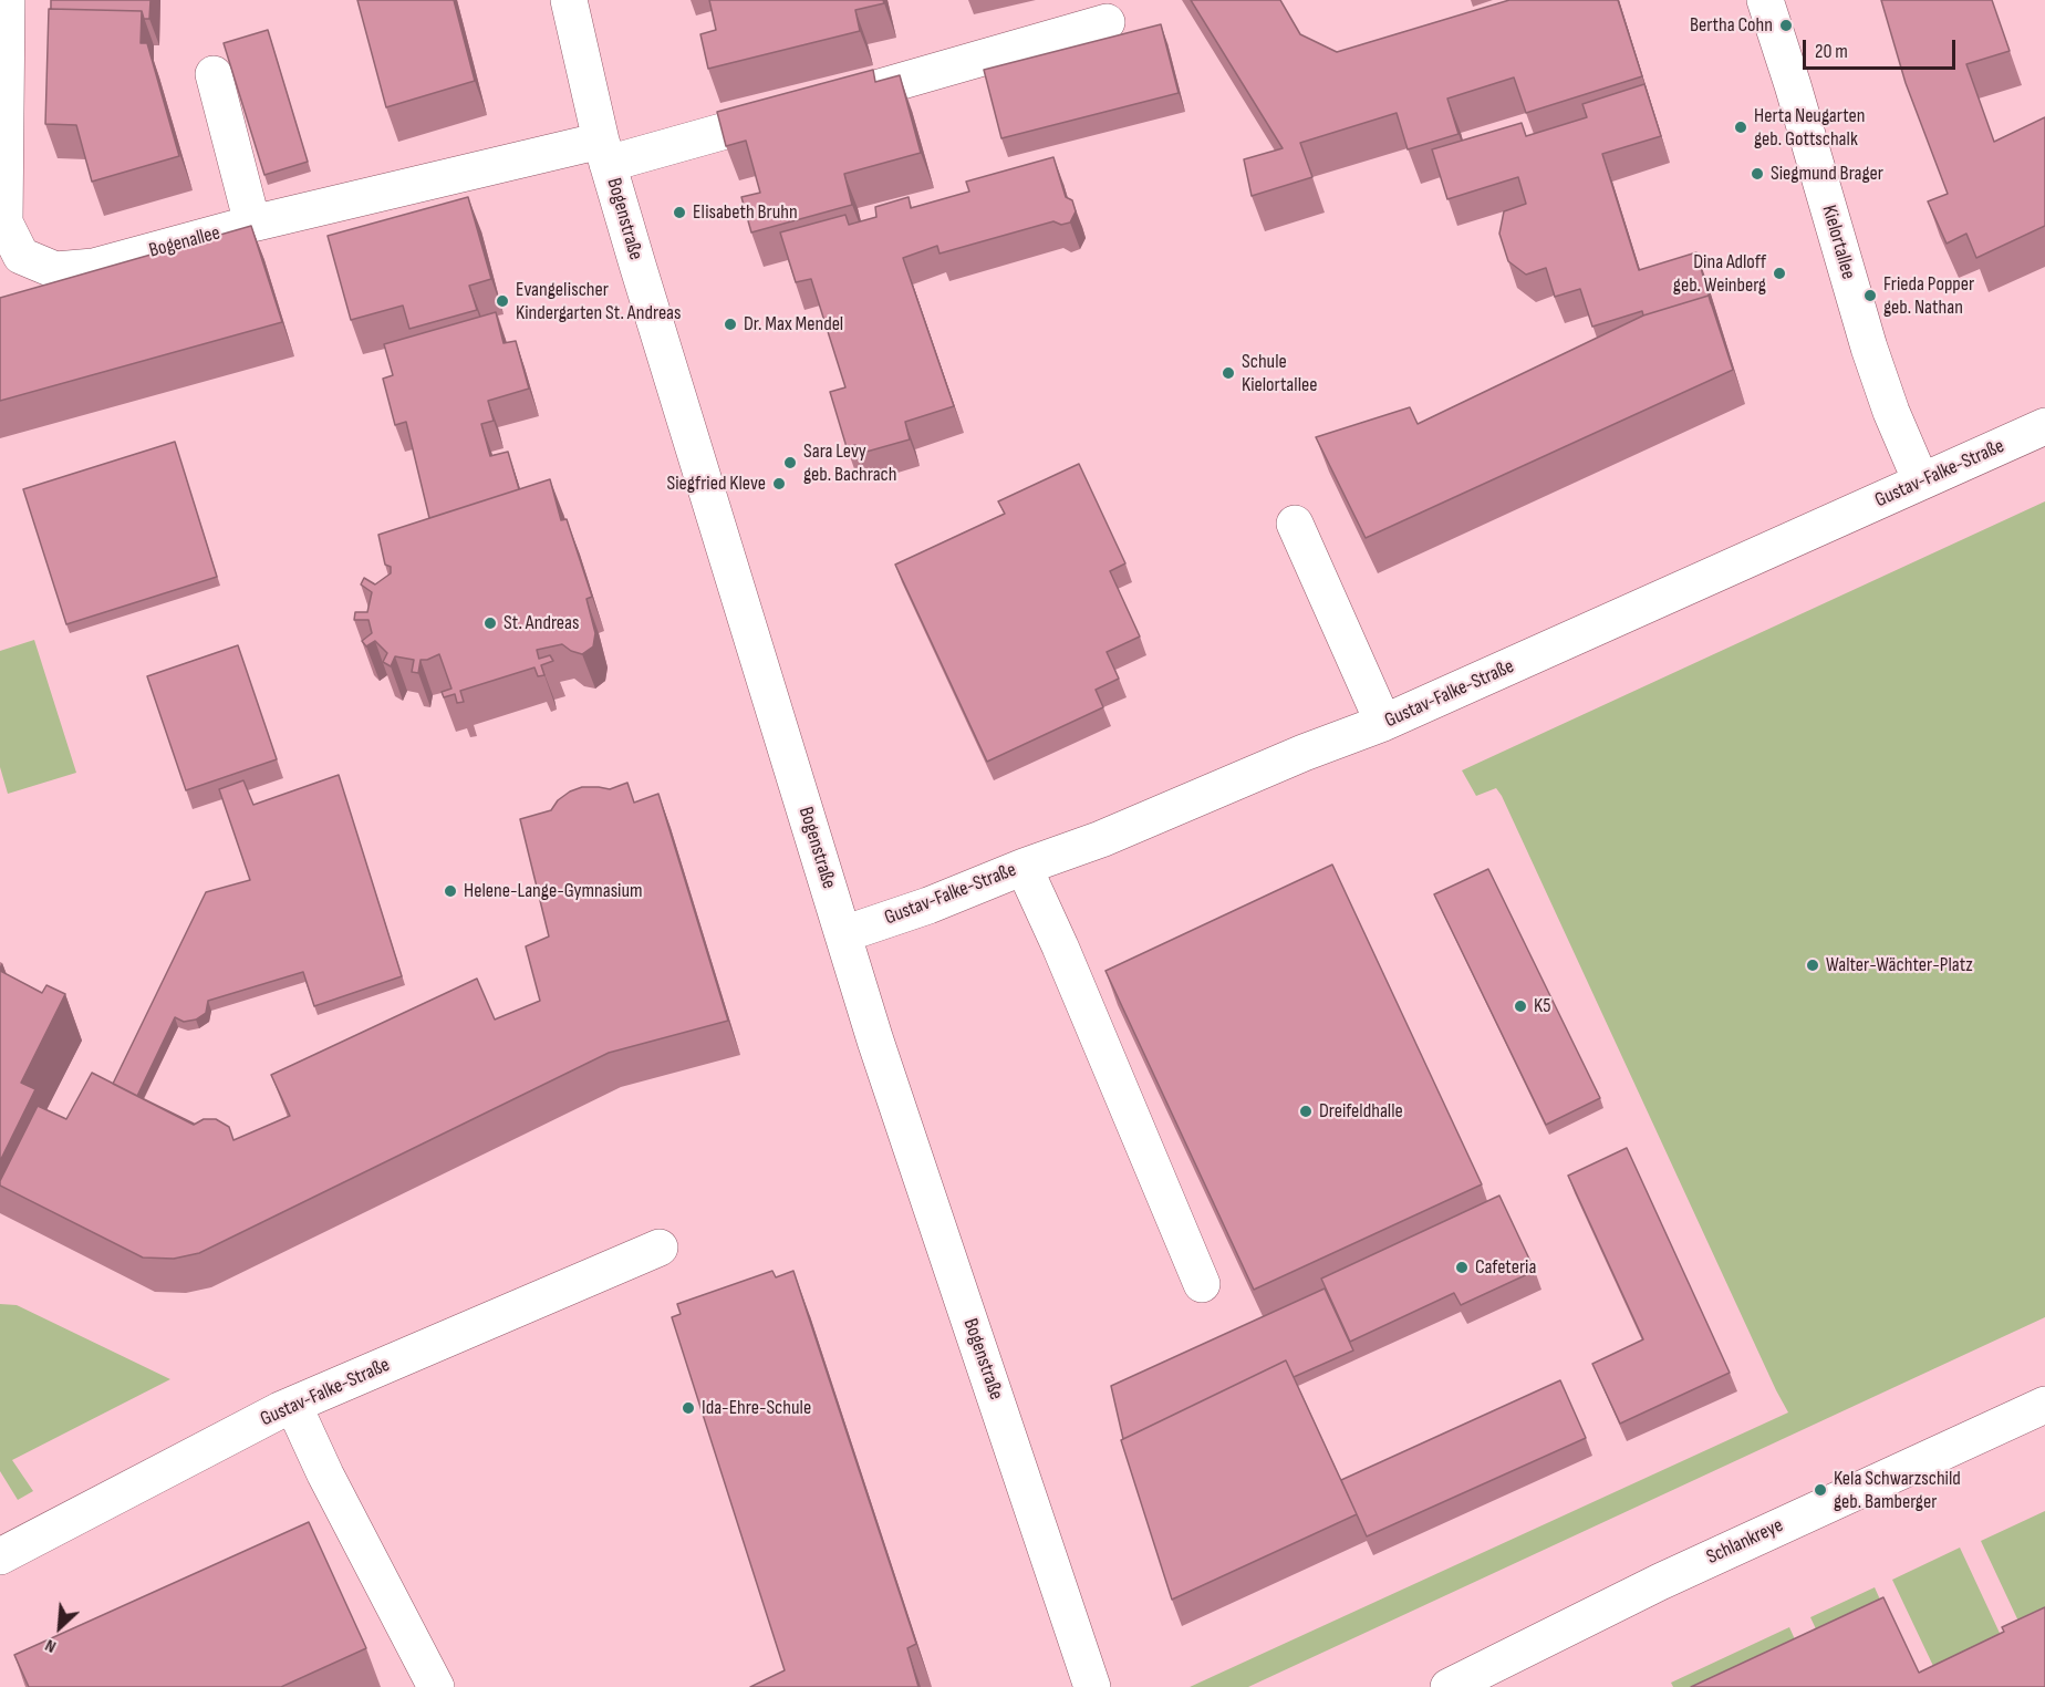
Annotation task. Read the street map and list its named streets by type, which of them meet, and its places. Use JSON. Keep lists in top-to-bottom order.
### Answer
{
  "streets": {
    "street": [
      "Bogenstraße",
      "Bogenallee",
      "Kielortallee",
      "Gustav-Falke-Straße",
      "Schlankreye"
    ]
  },
  "crossings": [
    ["Bogenstraße", "Bogenallee"],
    ["Bogenstraße", "Gustav-Falke-Straße"],
    ["Kielortallee", "Gustav-Falke-Straße"]
  ],
  "places": [
    "Bertha Cohn",
    "Herta Neugarten geb. Gottschalk",
    "Siegmund Brager",
    "Elisabeth Bruhn",
    "Dina Adloff geb. Weinberg",
    "Frieda Popper geb. Nathan",
    "Evangelischer Kindergarten St. Andreas",
    "Dr. Max Mendel",
    "Schule Kielortallee",
    "Sara Levy geb. Bachrach",
    "Siegfried Kleve",
    "St. Andreas",
    "Helene-Lange-Gymnasium",
    "Walter-Wächter-Platz",
    "K5",
    "Dreifeldhalle",
    "Cafeteria",
    "Ida-Ehre-Schule",
    "Kela Schwarzschild geb. Bamberger"
  ],
  "scale_bar": "20 m",
  "north": "bottom left"
}
